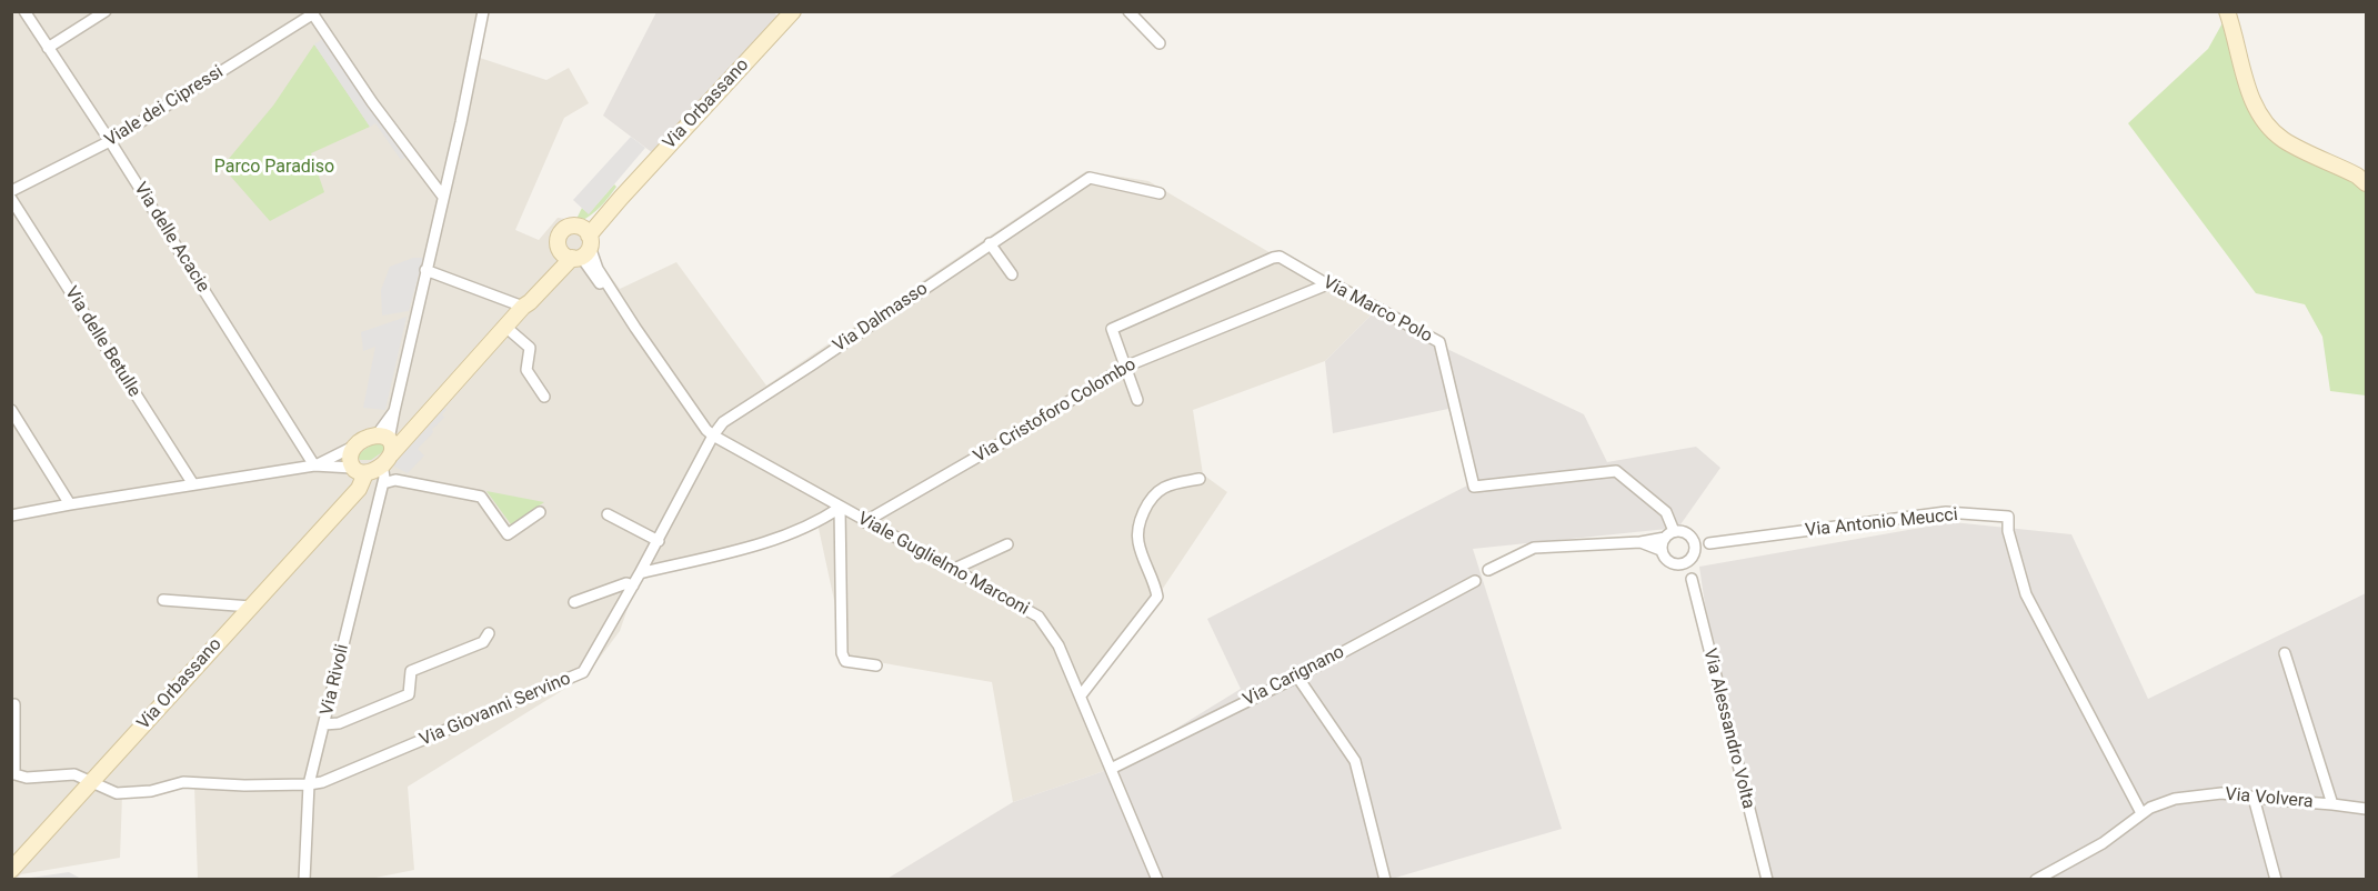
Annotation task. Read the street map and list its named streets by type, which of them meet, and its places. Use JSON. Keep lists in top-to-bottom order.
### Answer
{
  "streets": {
    "main road": ["Via Orbassano"],
    "street": [
      "Viale dei Cipressi",
      "Via delle Acacie",
      "Via Marco Polo",
      "Via Dalmasso",
      "Via delle Betulle",
      "Via Cristoforo Colombo",
      "Via Antonio Meucci",
      "Viale Guglielmo Marconi",
      "Via Carignano",
      "Via Rivoli",
      "Via Giovanni Servino",
      "Via Alessandro Volta",
      "Via Volvera"
    ]
  },
  "crossings": [
    ["Via Orbassano", "Viale Guglielmo Marconi"],
    ["Via Orbassano", "Via Rivoli"],
    ["Via Orbassano", "Via Giovanni Servino"],
    ["Viale dei Cipressi", "Via delle Acacie"],
    ["Via Marco Polo", "Via Cristoforo Colombo"],
    ["Via Marco Polo", "Via Alessandro Volta"],
    ["Via Dalmasso", "Viale Guglielmo Marconi"],
    ["Via Dalmasso", "Via Giovanni Servino"],
    ["Via Cristoforo Colombo", "Viale Guglielmo Marconi"],
    ["Via Antonio Meucci", "Via Volvera"],
    ["Viale Guglielmo Marconi", "Via Carignano"],
    ["Via Rivoli", "Via Giovanni Servino"]
  ],
  "parks": ["Parco Paradiso"]
}
